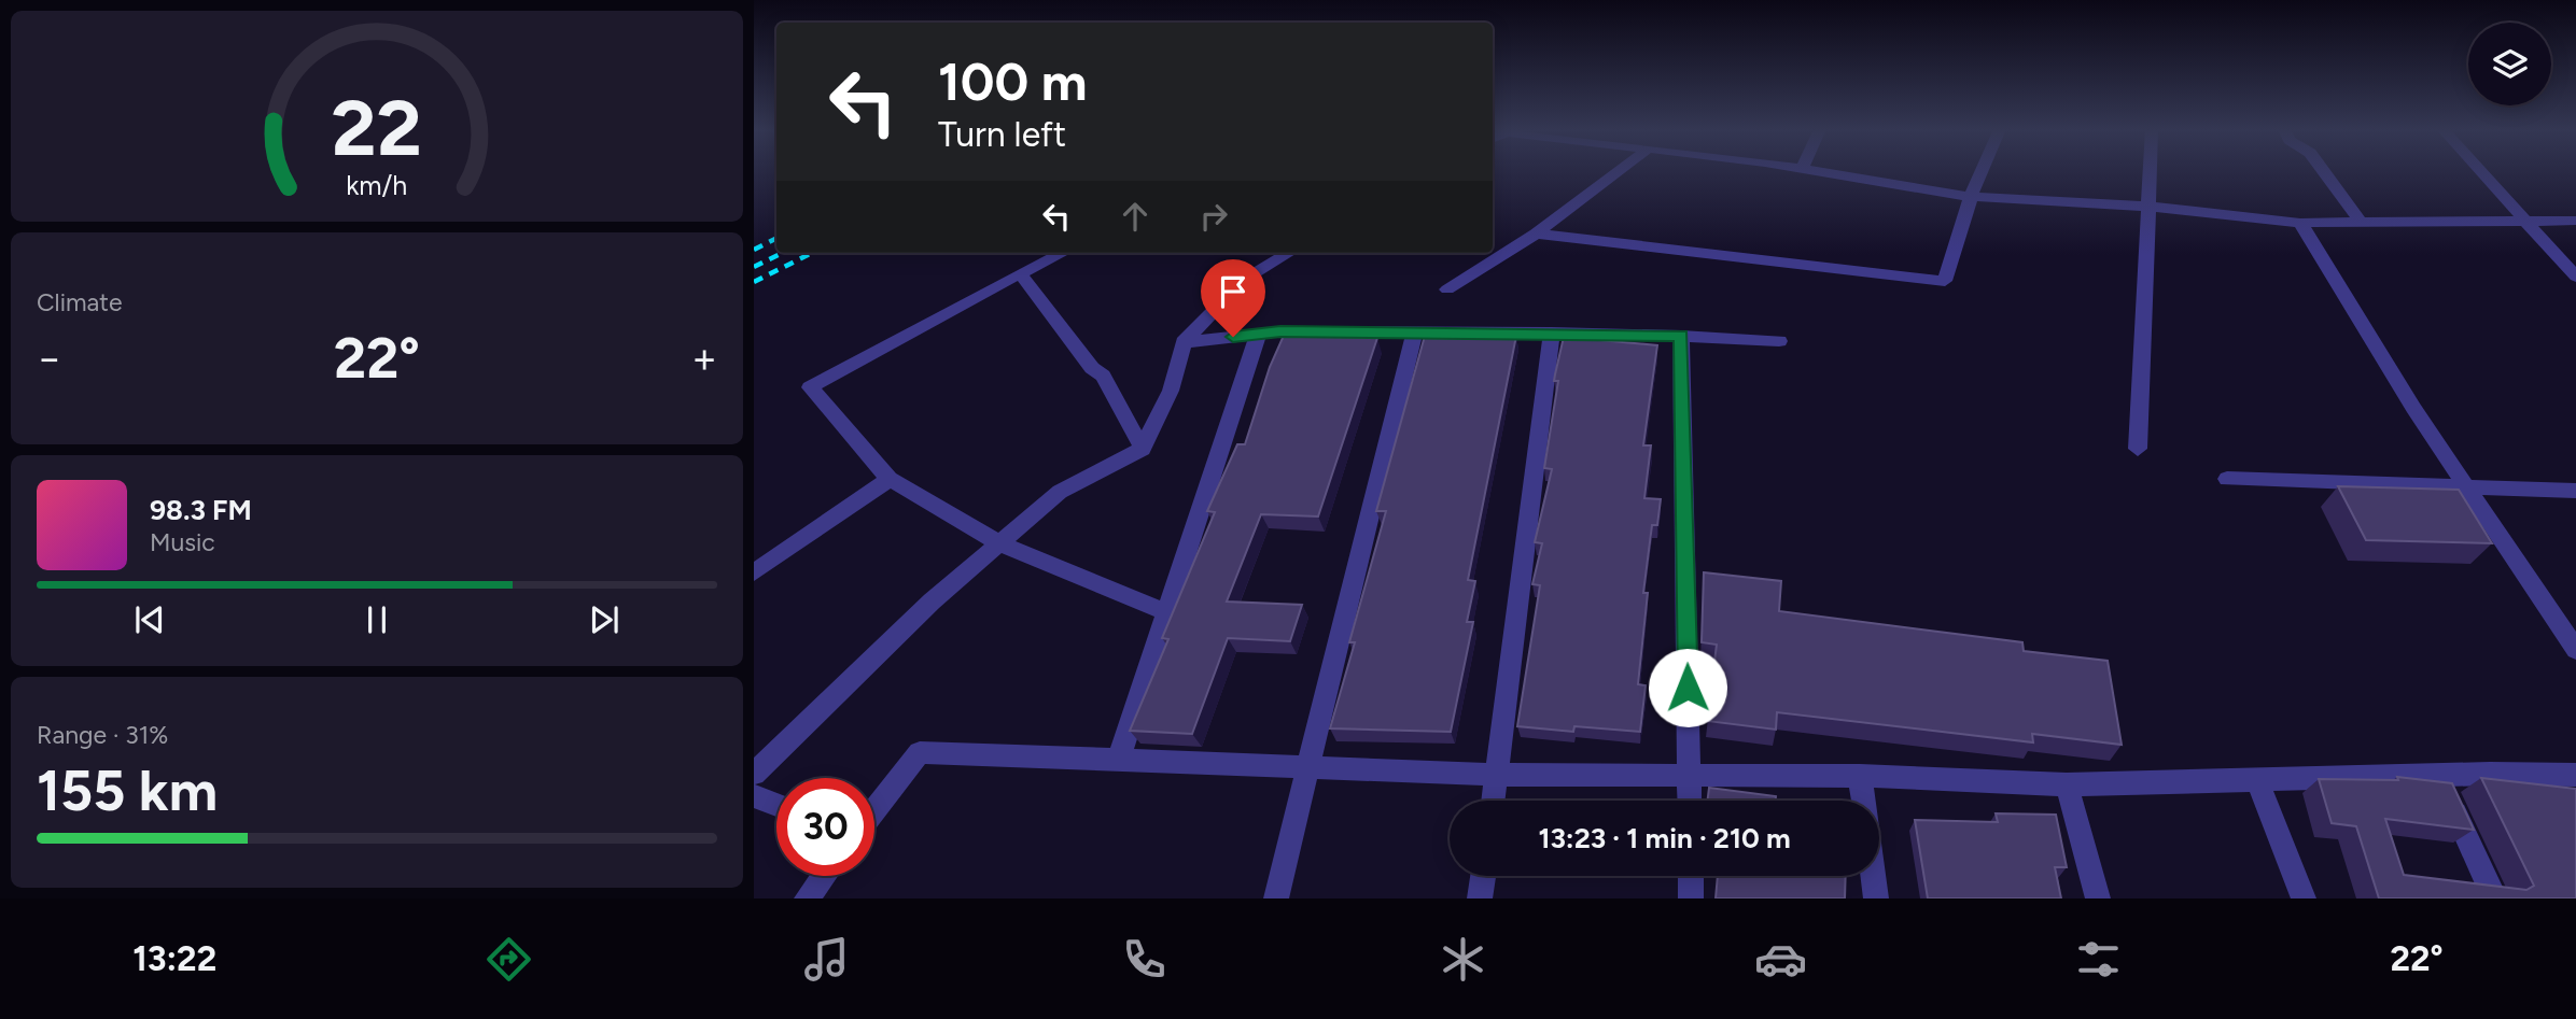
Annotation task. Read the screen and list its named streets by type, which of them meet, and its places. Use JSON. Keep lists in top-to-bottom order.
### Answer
{
  "page": {
    "turn": ["100 m", "Turn left"],
    "tile": [
      "Climate",
      ["Range · 31%", "155 km"]
    ],
    "heat": ["−", "22°", "+"],
    "song": ["98.3 FM", "Music"],
    "limit": "30",
    "trip": "13:23 · 1 min · 210 m",
    "tabs": ["13:22", "22°"],
    "gauge": ["22", "km/h"]
  }
}
